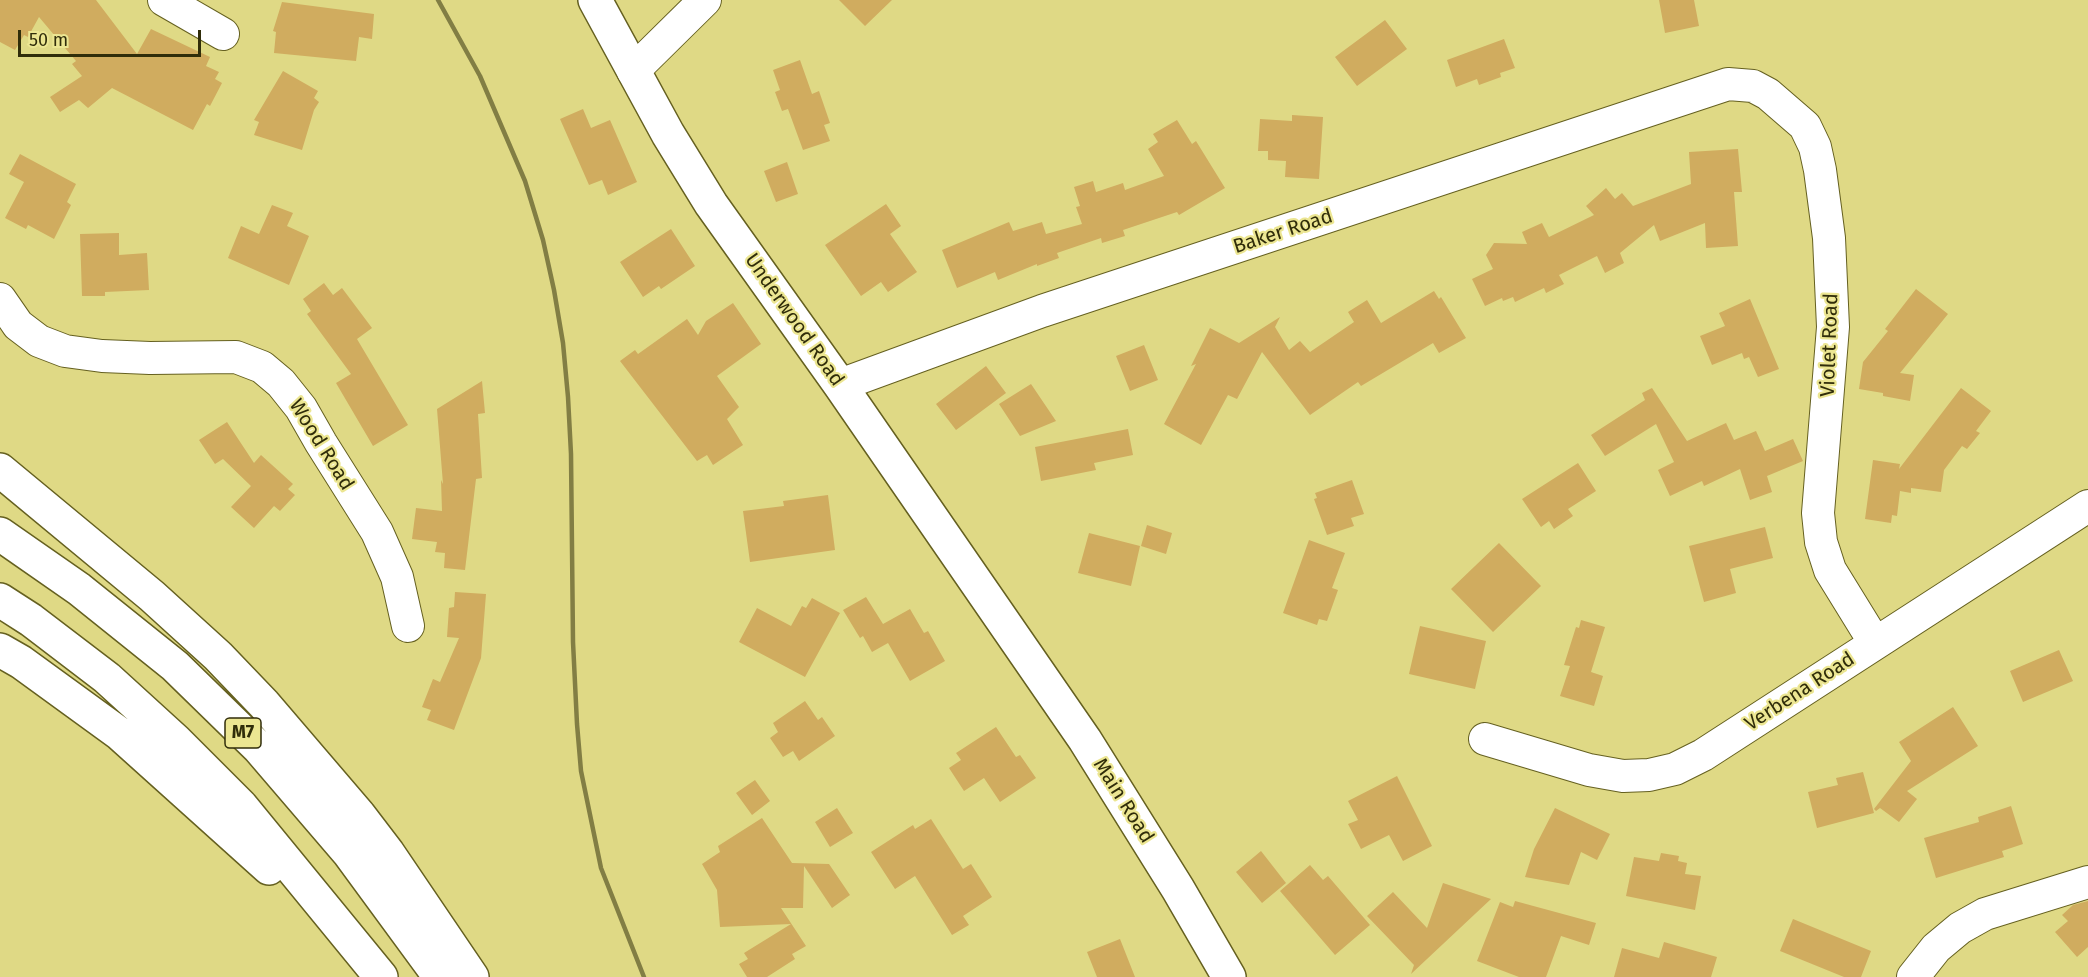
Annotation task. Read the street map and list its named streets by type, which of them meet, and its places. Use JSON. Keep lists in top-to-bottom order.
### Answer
{
  "streets": {
    "main road": ["Underwood Road", "M7", "Main Road"],
    "street": [
      "Baker Road",
      "Violet Road",
      "Wood Road",
      "Verbena Road"
    ]
  },
  "crossings": [
    ["Baker Road", "Underwood Road"],
    ["Baker Road", "Violet Road"],
    ["Underwood Road", "Main Road"],
    ["Violet Road", "Verbena Road"]
  ],
  "scale_bar": "50 m"
}
